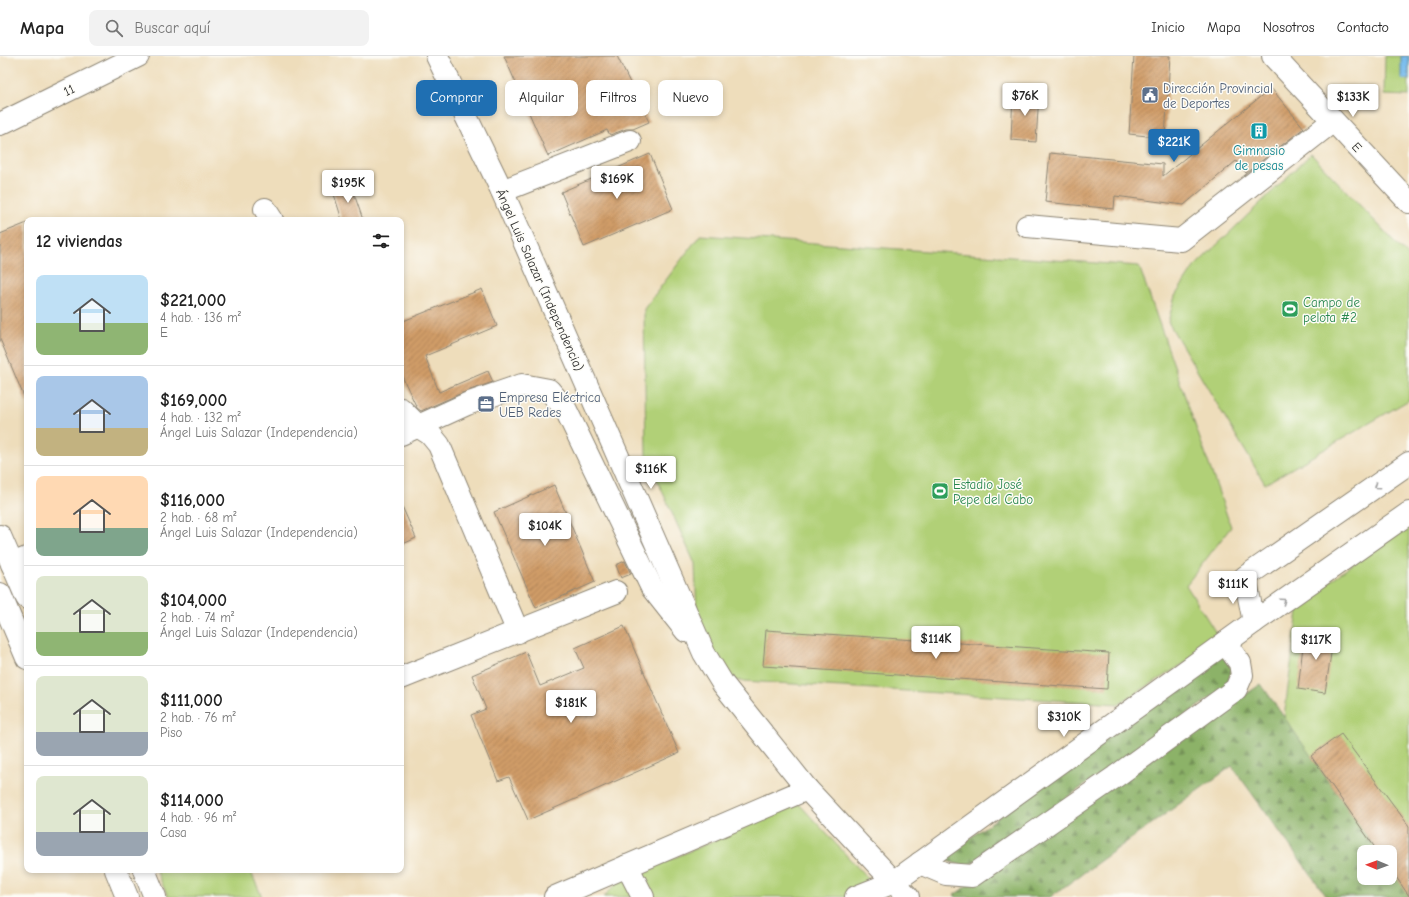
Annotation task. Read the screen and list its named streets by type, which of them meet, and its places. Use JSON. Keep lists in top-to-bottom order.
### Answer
{
  "streets": {
    "main road": ["11", "E", "Ángel Luis Salazar (Independencia)"]
  },
  "places": {
    "public building": ["Dirección Provincial de Deportes"],
    "building": ["Gimnasio de pesas"],
    "sports": ["Campo de pelota #2", "Estadio José Pepe del Cabo"],
    "office": ["Empresa Eléctrica UEB Redes"]
  },
  "north": "left",
  "page": {
    "header": "Mapa",
    "search": "Buscar aquí",
    "nav": [
      "Inicio",
      "Mapa",
      "Nosotros",
      "Contacto"
    ],
    "chip": [
      "Comprar",
      "Alquilar",
      "Filtros",
      "Nuevo"
    ],
    "price": [
      "$76K",
      "$133K",
      "$221K",
      "$169K",
      "$195K",
      "$116K",
      "$104K",
      "$111K",
      "$114K",
      "$117K",
      "$181K",
      "$310K"
    ],
    "heading": "12 viviendas",
    "list": [
      {
        "name": "$221,000",
        "note": "4 hab. · 136 m² · E"
      },
      {
        "name": "$169,000",
        "note": "4 hab. · 132 m² · Ángel Luis Salazar (Independencia)"
      },
      {
        "name": "$116,000",
        "note": "2 hab. · 68 m² · Ángel Luis Salazar (Independencia)"
      },
      {
        "name": "$104,000",
        "note": "2 hab. · 74 m² · Ángel Luis Salazar (Independencia)"
      },
      {
        "name": "$111,000",
        "note": "2 hab. · 76 m² · Piso"
      },
      {
        "name": "$114,000",
        "note": "4 hab. · 96 m² · Casa"
      }
    ]
  }
}
